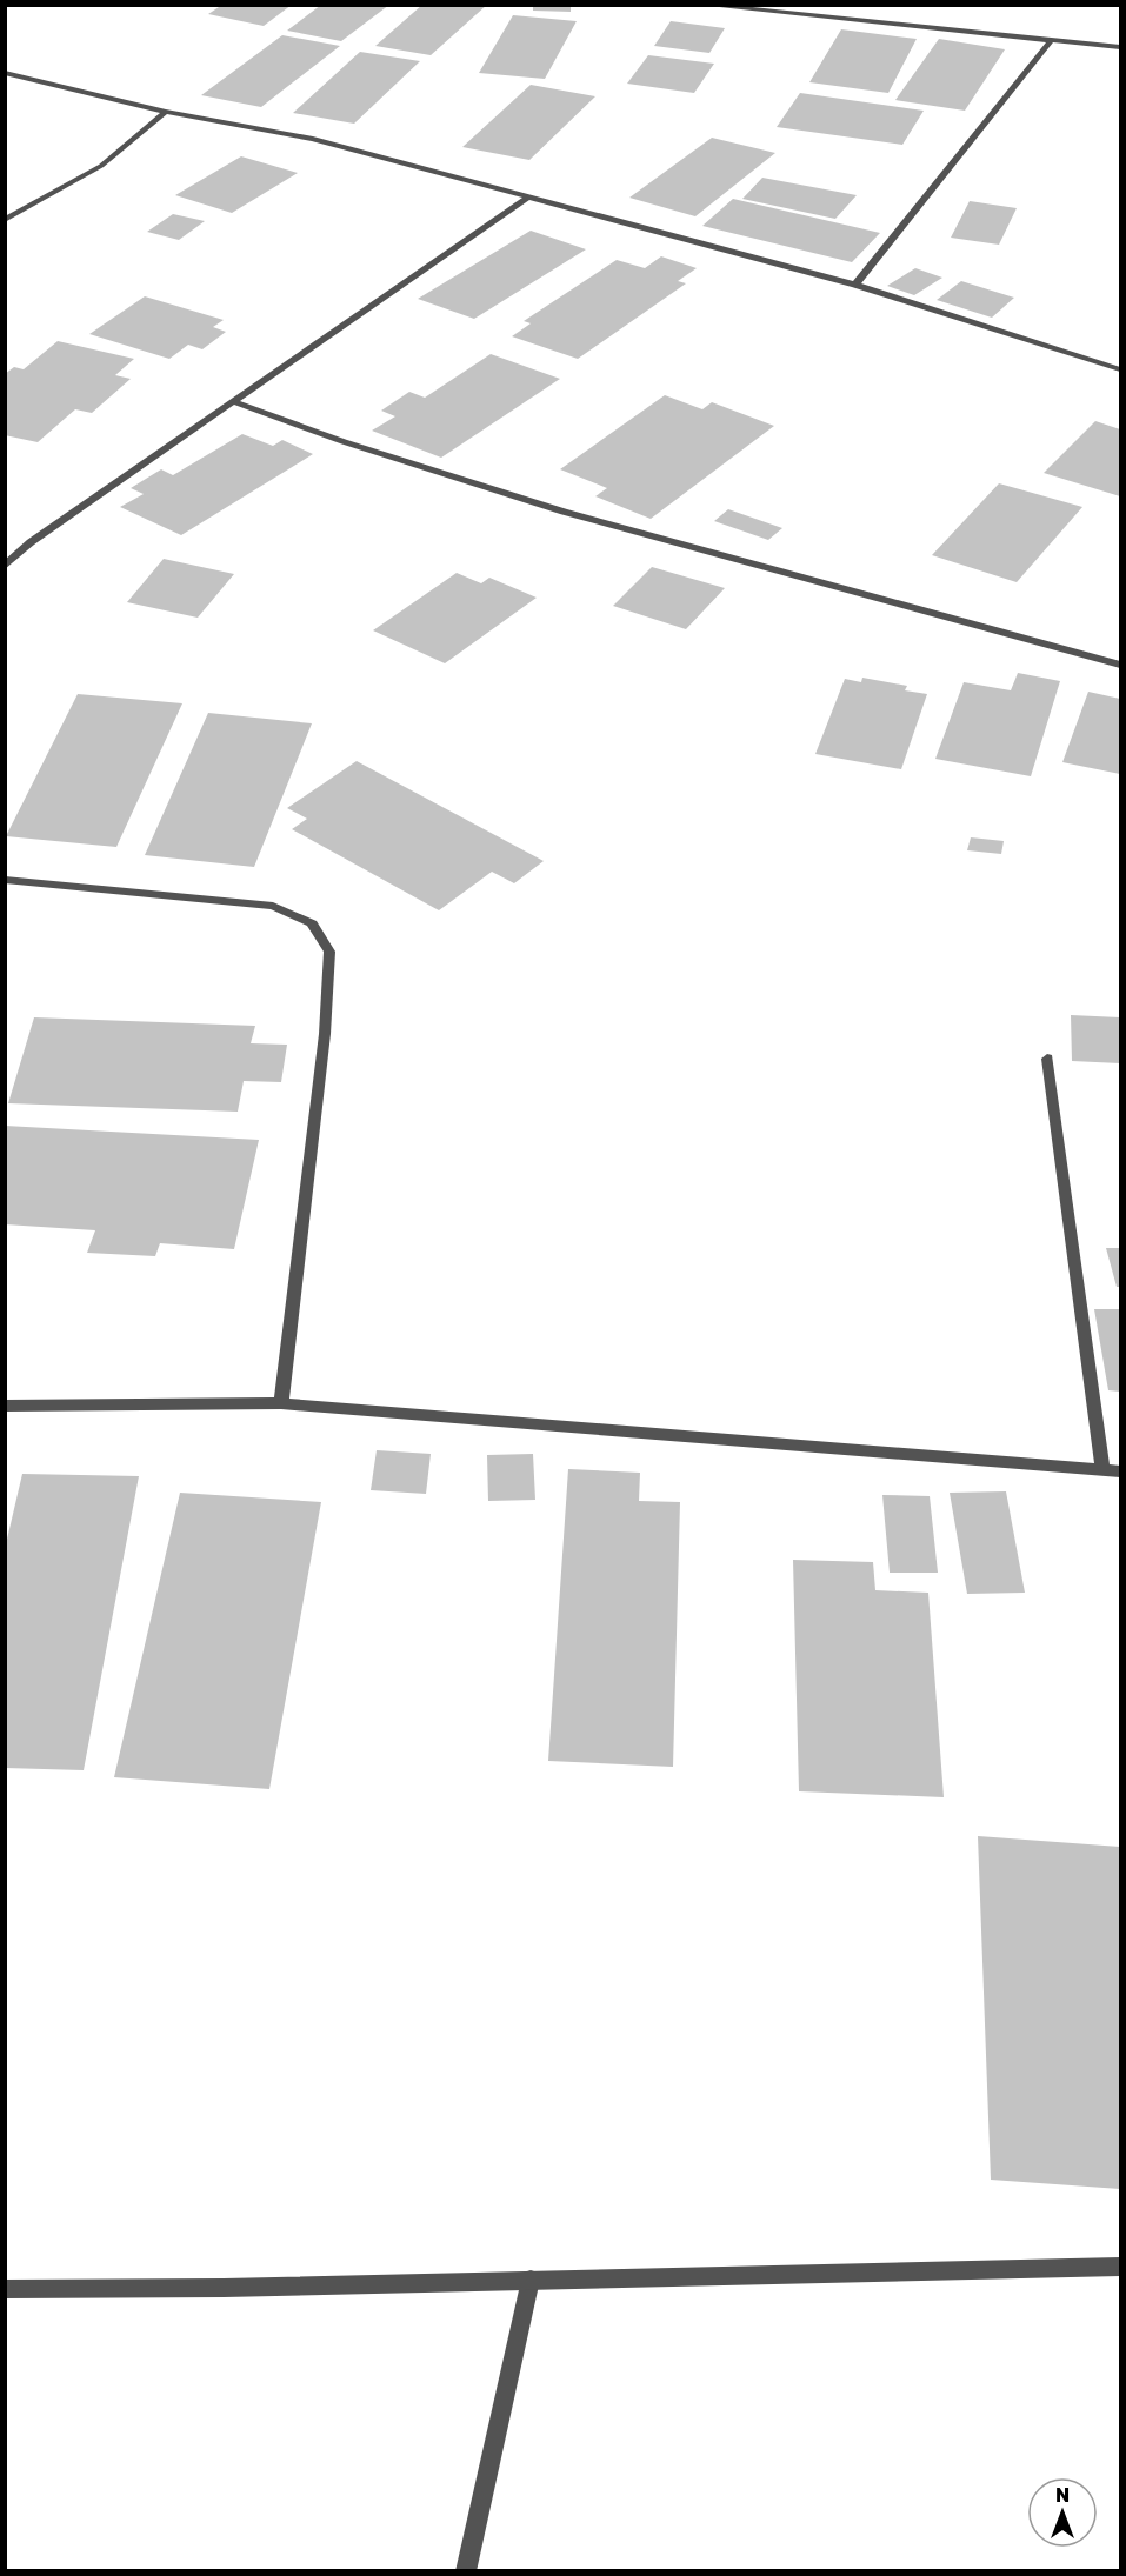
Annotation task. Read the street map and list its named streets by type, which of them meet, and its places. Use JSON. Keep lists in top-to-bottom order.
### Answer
{
  "north": "top"
}
